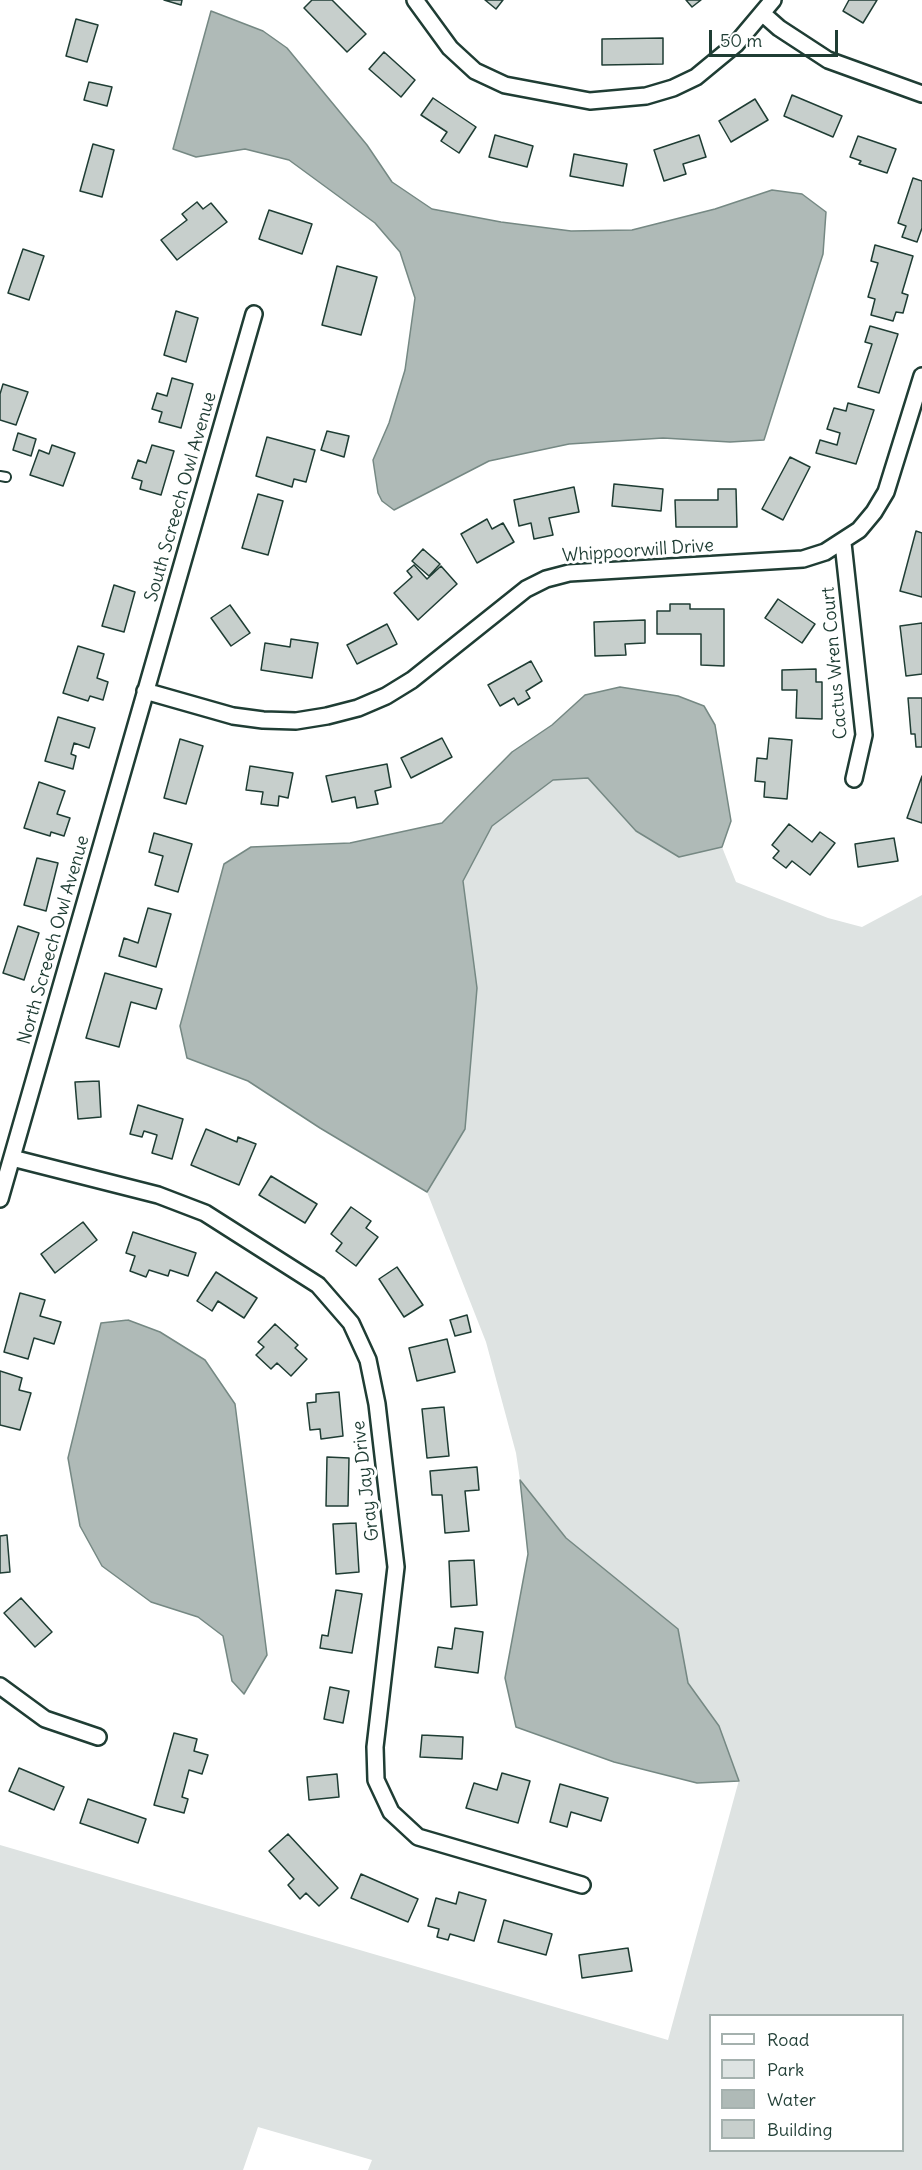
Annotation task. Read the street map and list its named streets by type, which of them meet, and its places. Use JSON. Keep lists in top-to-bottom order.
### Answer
{
  "streets": {
    "street": [
      "South Screech Owl Avenue",
      "Whippoorwill Drive",
      "Cactus Wren Court",
      "North Screech Owl Avenue",
      "Gray Jay Drive"
    ]
  },
  "crossings": [
    ["South Screech Owl Avenue", "Whippoorwill Drive"],
    ["South Screech Owl Avenue", "North Screech Owl Avenue"],
    ["Whippoorwill Drive", "Cactus Wren Court"],
    ["Whippoorwill Drive", "North Screech Owl Avenue"],
    ["North Screech Owl Avenue", "Gray Jay Drive"]
  ],
  "legend": [
    "Road",
    "Park",
    "Water",
    "Building"
  ],
  "scale_bar": "50 m"
}
